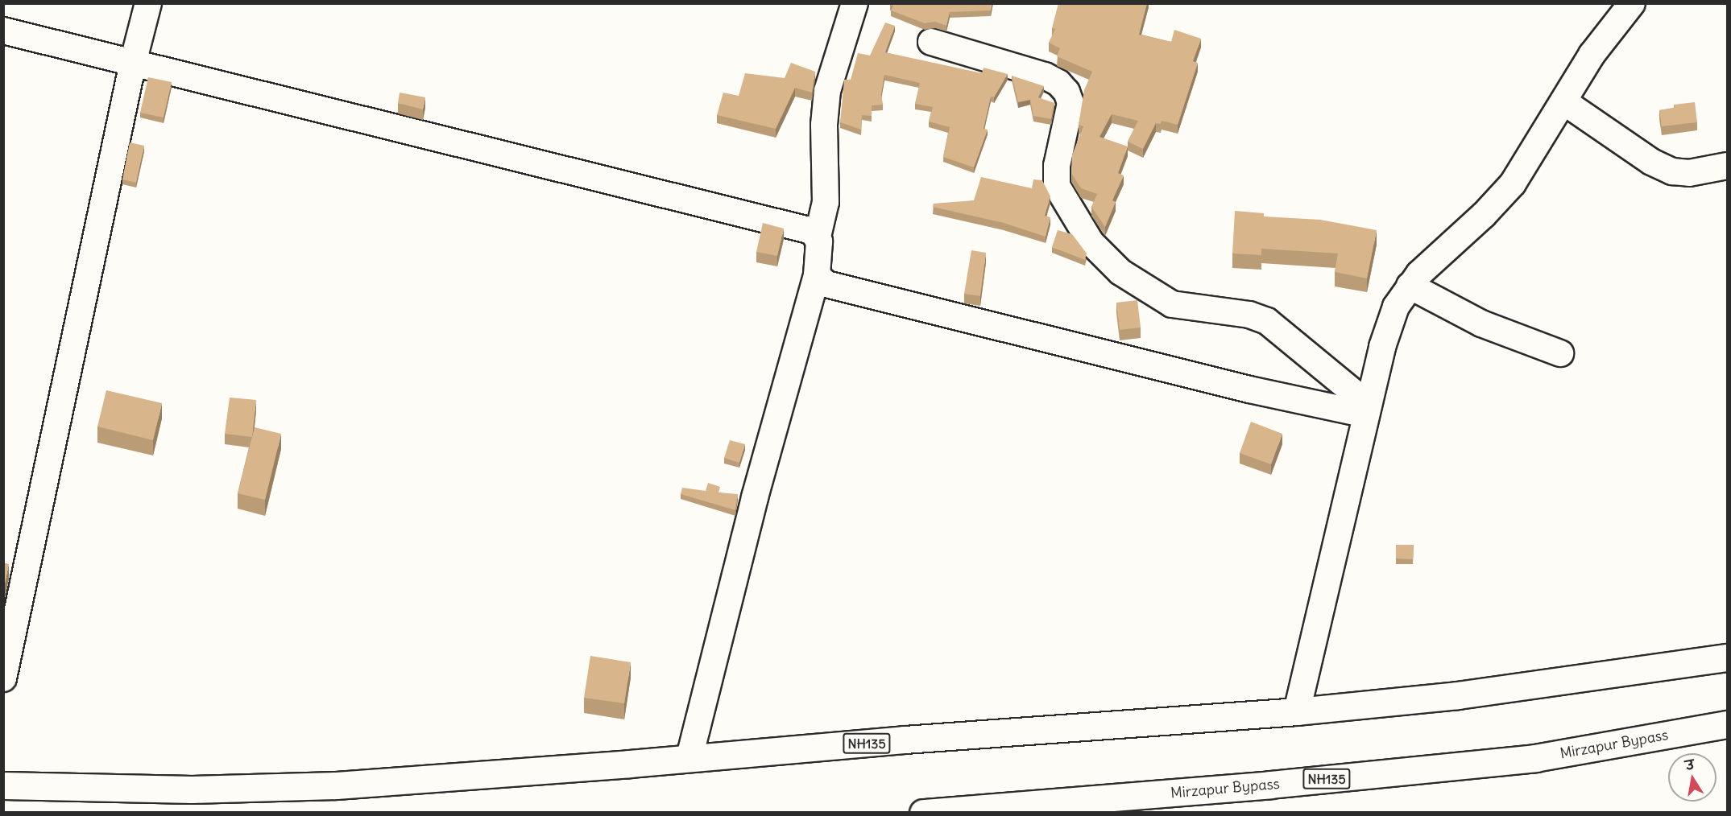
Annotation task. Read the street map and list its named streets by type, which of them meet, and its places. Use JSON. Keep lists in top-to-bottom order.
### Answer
{
  "streets": {
    "highway": ["NH135", "Mirzapur Bypass"]
  },
  "north": "top"
}
